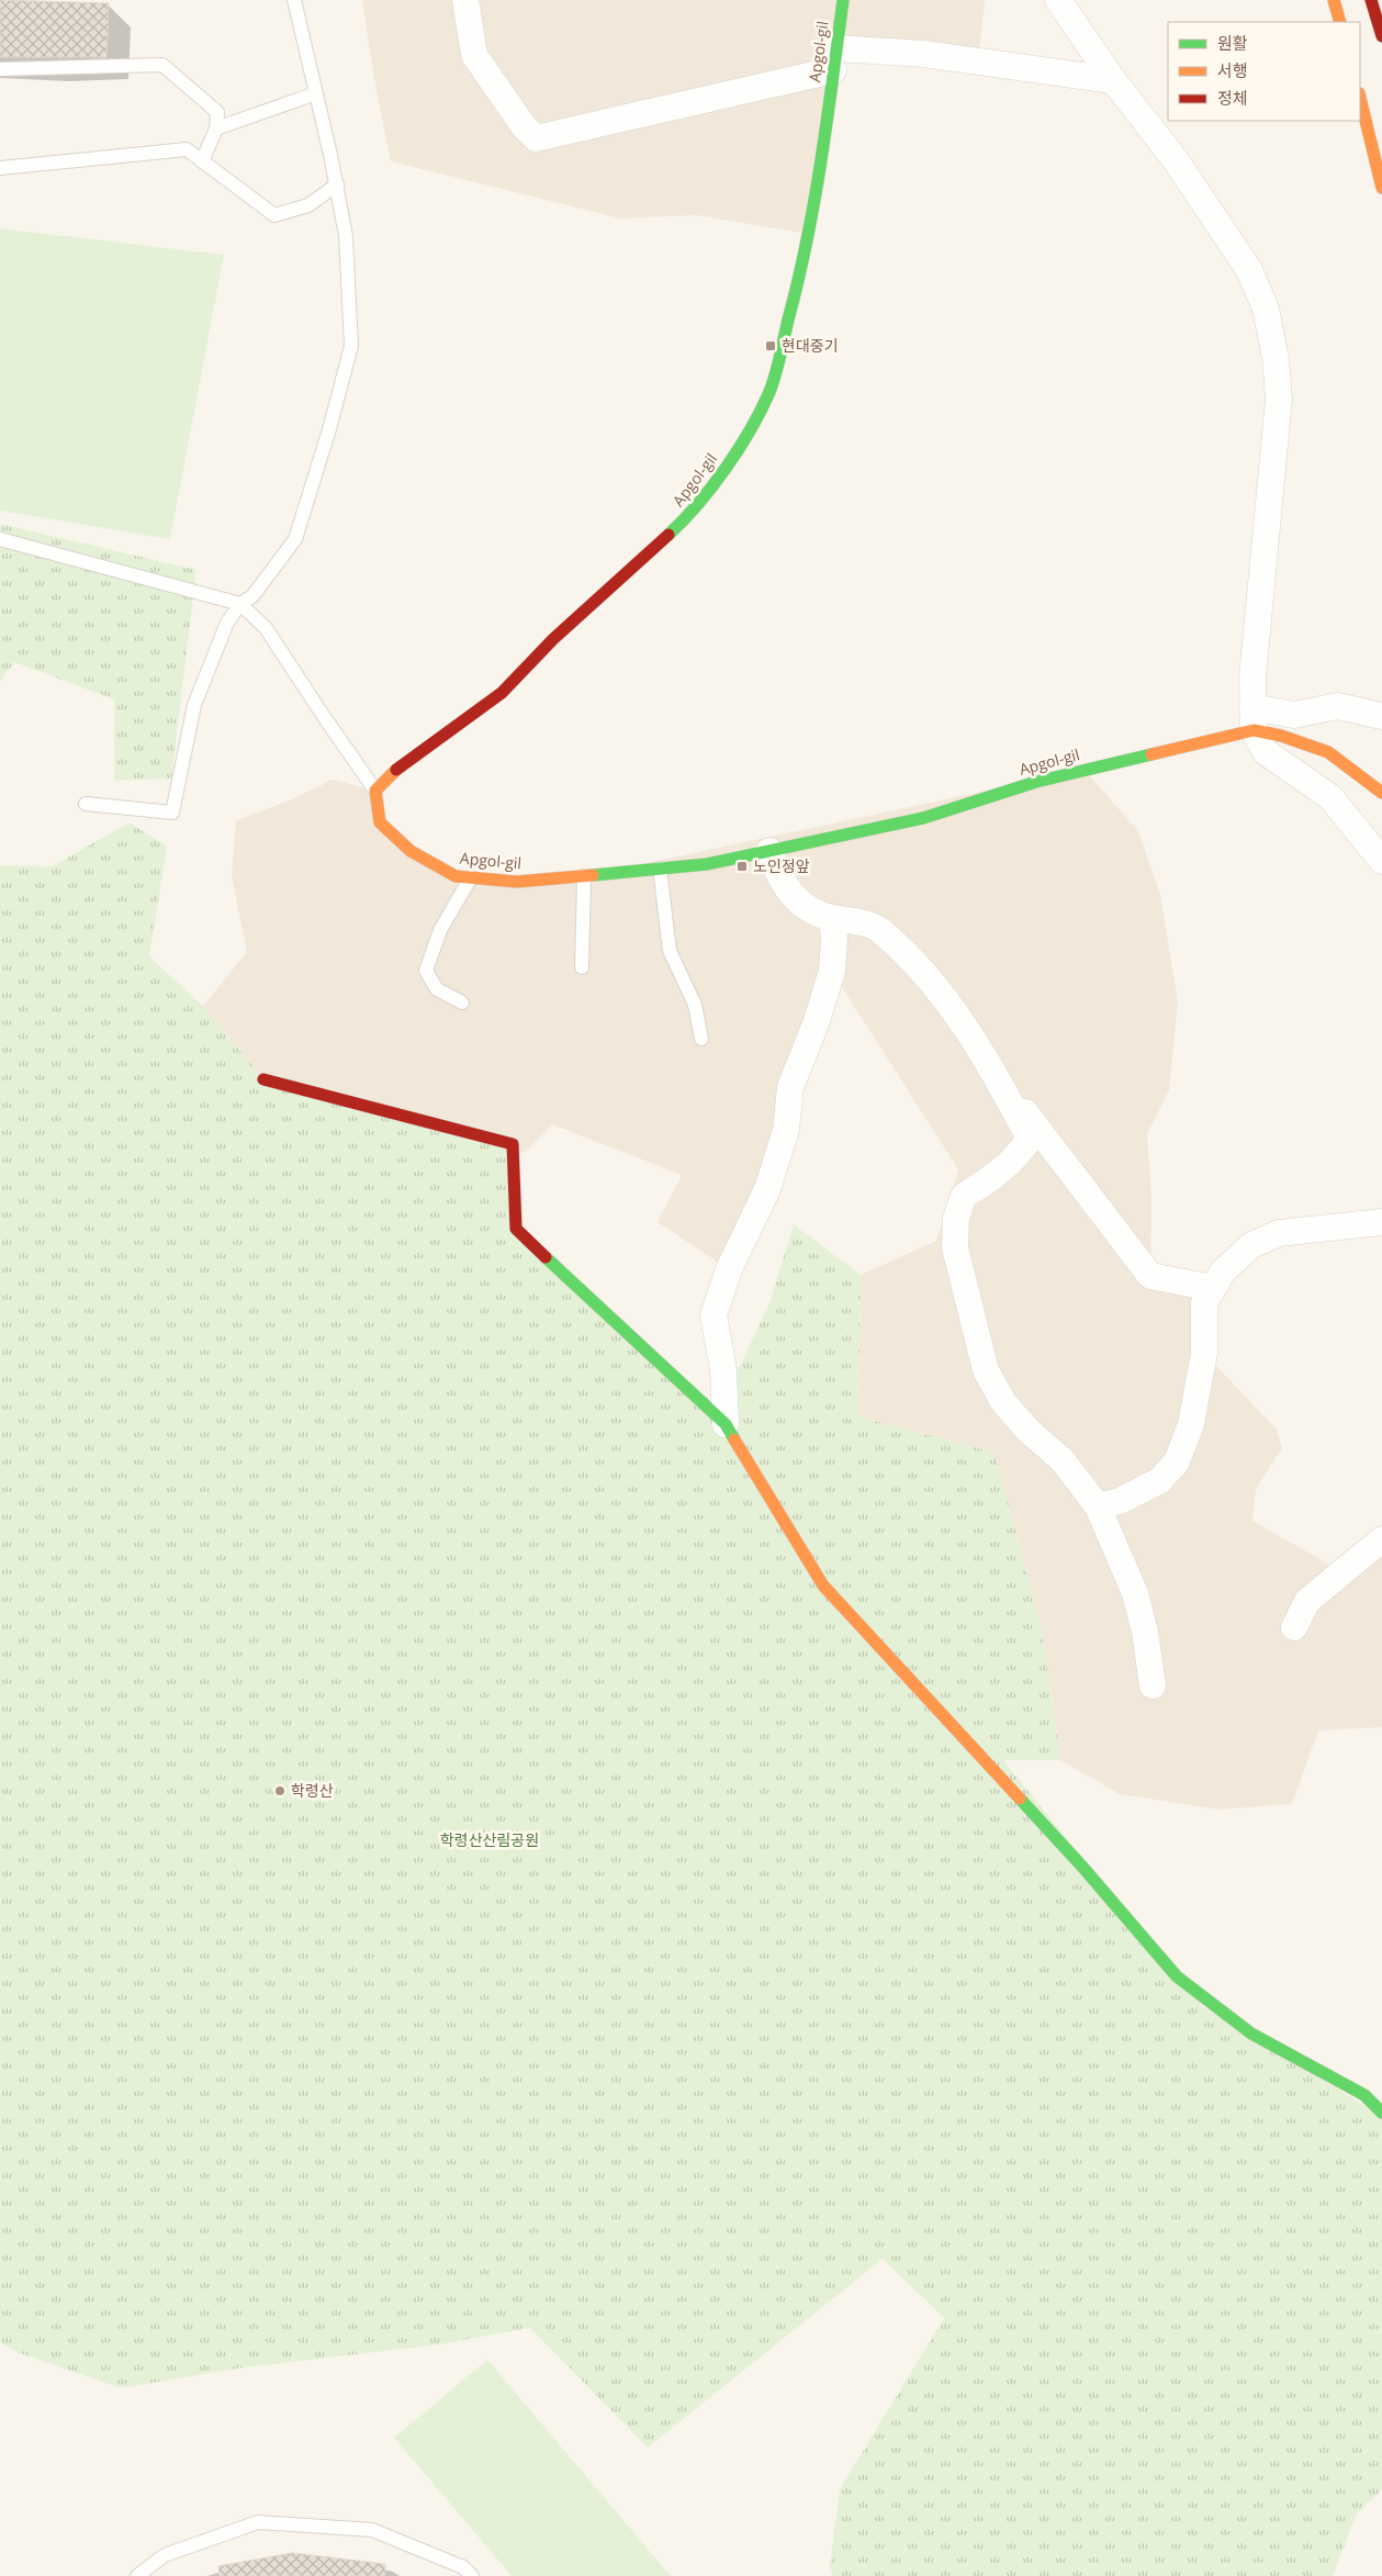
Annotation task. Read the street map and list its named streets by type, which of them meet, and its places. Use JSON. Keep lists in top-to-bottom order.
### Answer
{
  "streets": {
    "main road": ["Apgol-gil"]
  },
  "parks": ["학령산산림공원"],
  "places": {
    "transit": ["현대중기", "노인정앞"],
    "other": ["학령산"]
  },
  "legend": ["원활", "서행", "정체"]
}
